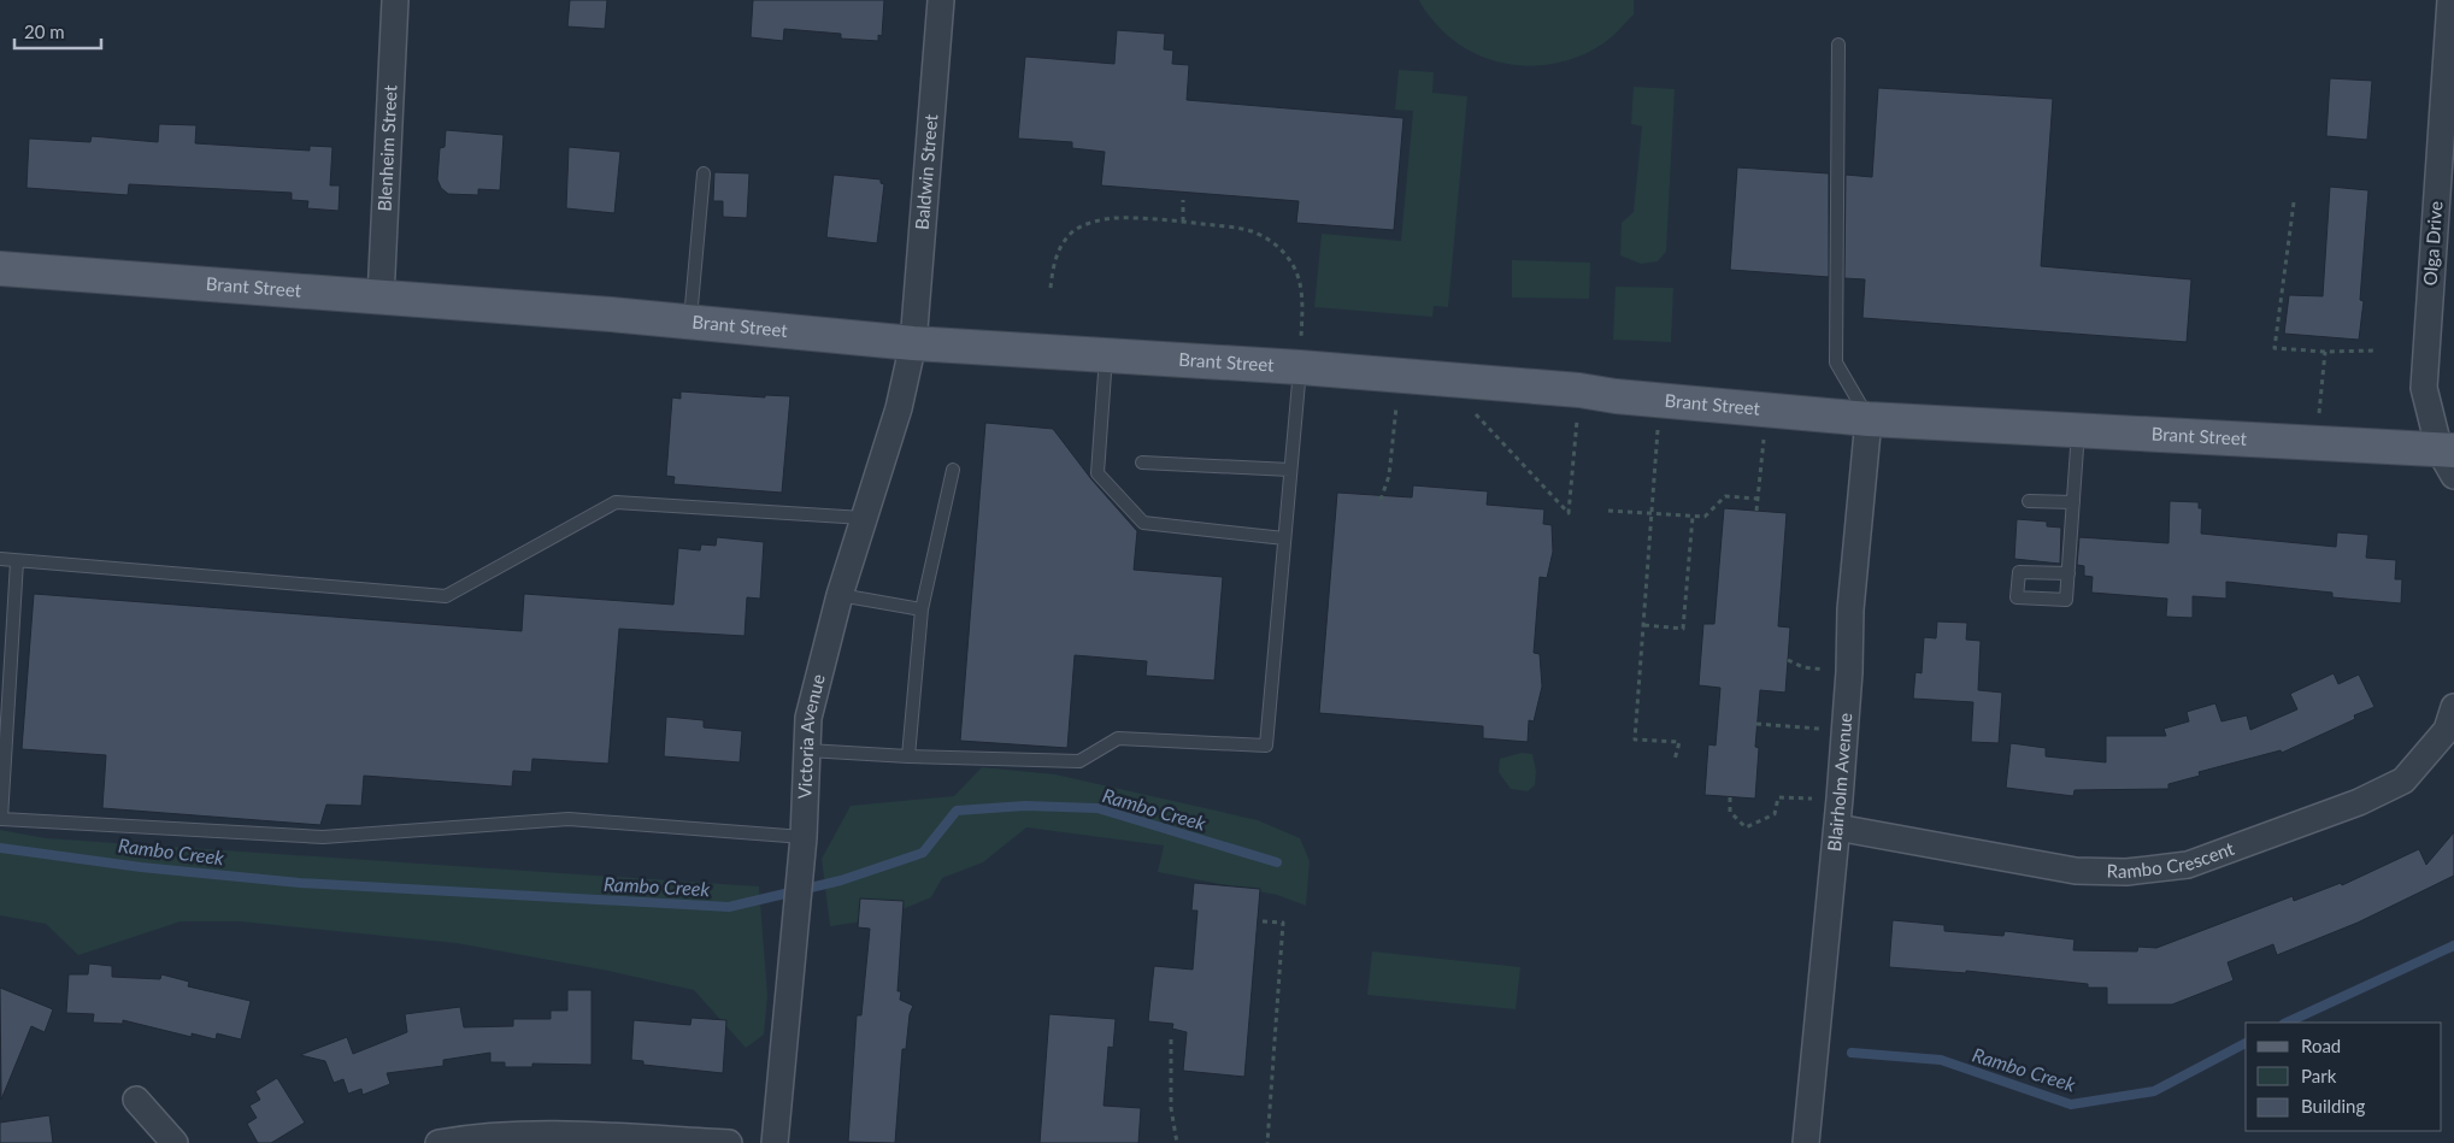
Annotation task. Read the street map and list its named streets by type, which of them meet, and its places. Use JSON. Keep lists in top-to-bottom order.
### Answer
{
  "streets": {
    "main road": ["Brant Street"],
    "street": [
      "Blenheim Street",
      "Baldwin Street",
      "Olga Drive",
      "Victoria Avenue",
      "Blairholm Avenue",
      "Rambo Crescent"
    ]
  },
  "crossings": [
    ["Blenheim Street", "Brant Street"],
    ["Baldwin Street", "Brant Street"],
    ["Baldwin Street", "Victoria Avenue"],
    ["Olga Drive", "Brant Street"],
    ["Brant Street", "Victoria Avenue"],
    ["Brant Street", "Blairholm Avenue"],
    ["Blairholm Avenue", "Rambo Crescent"]
  ],
  "water": ["Rambo Creek"],
  "legend": ["Road", "Park", "Building"],
  "scale_bar": "20 m"
}
